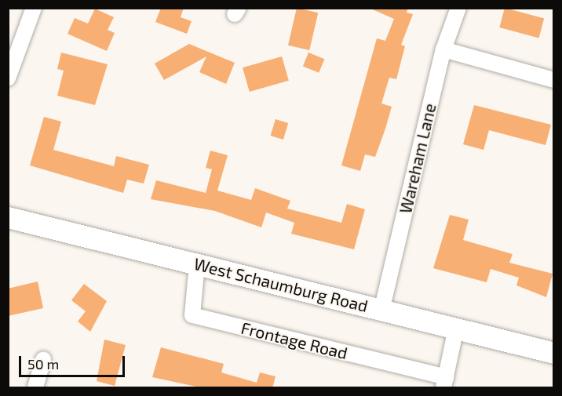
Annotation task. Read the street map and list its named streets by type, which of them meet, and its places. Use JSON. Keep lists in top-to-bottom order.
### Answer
{
  "streets": {
    "main road": ["West Schaumburg Road"],
    "street": ["Wareham Lane", "Frontage Road"]
  },
  "crossings": [
    ["Wareham Lane", "West Schaumburg Road"],
    ["West Schaumburg Road", "Frontage Road"]
  ],
  "scale_bar": "50 m"
}
